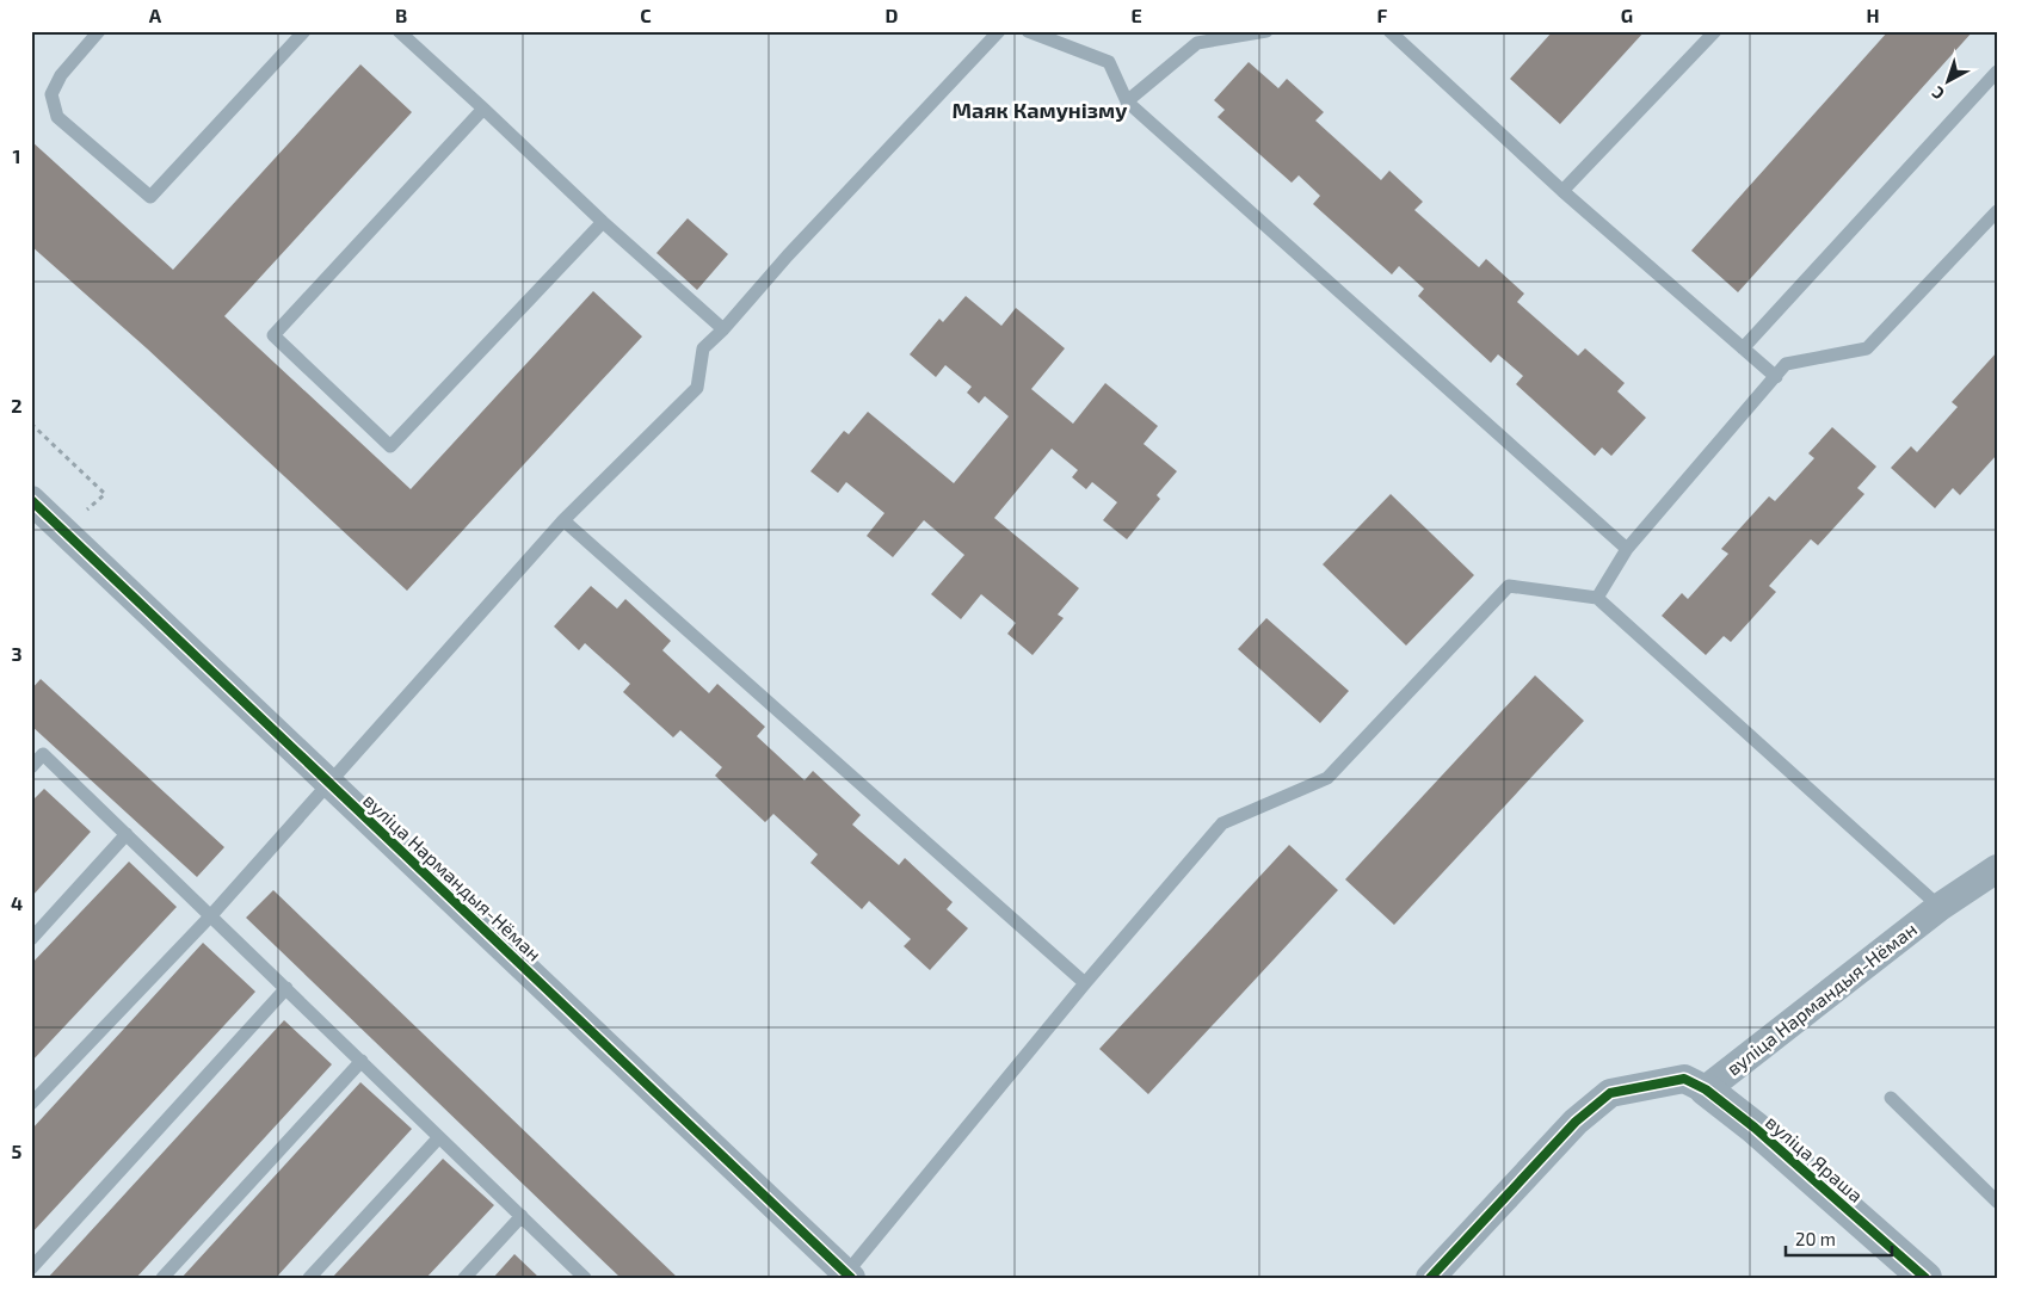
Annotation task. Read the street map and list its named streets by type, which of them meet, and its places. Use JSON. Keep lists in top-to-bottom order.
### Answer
{
  "streets": {
    "street": ["вуліца Нармандыя-Нёман", "вуліца Яраша"]
  },
  "crossings": [
    ["вуліца Нармандыя-Нёман", "вуліца Яраша"]
  ],
  "districts": ["Маяк Камунізму"],
  "scale_bar": "20 m",
  "north": "bottom left",
  "grid": {
    "columns": [
      "A",
      "B",
      "C",
      "D",
      "E",
      "F",
      "G",
      "H"
    ],
    "rows": [
      "1",
      "2",
      "3",
      "4",
      "5"
    ]
  }
}
